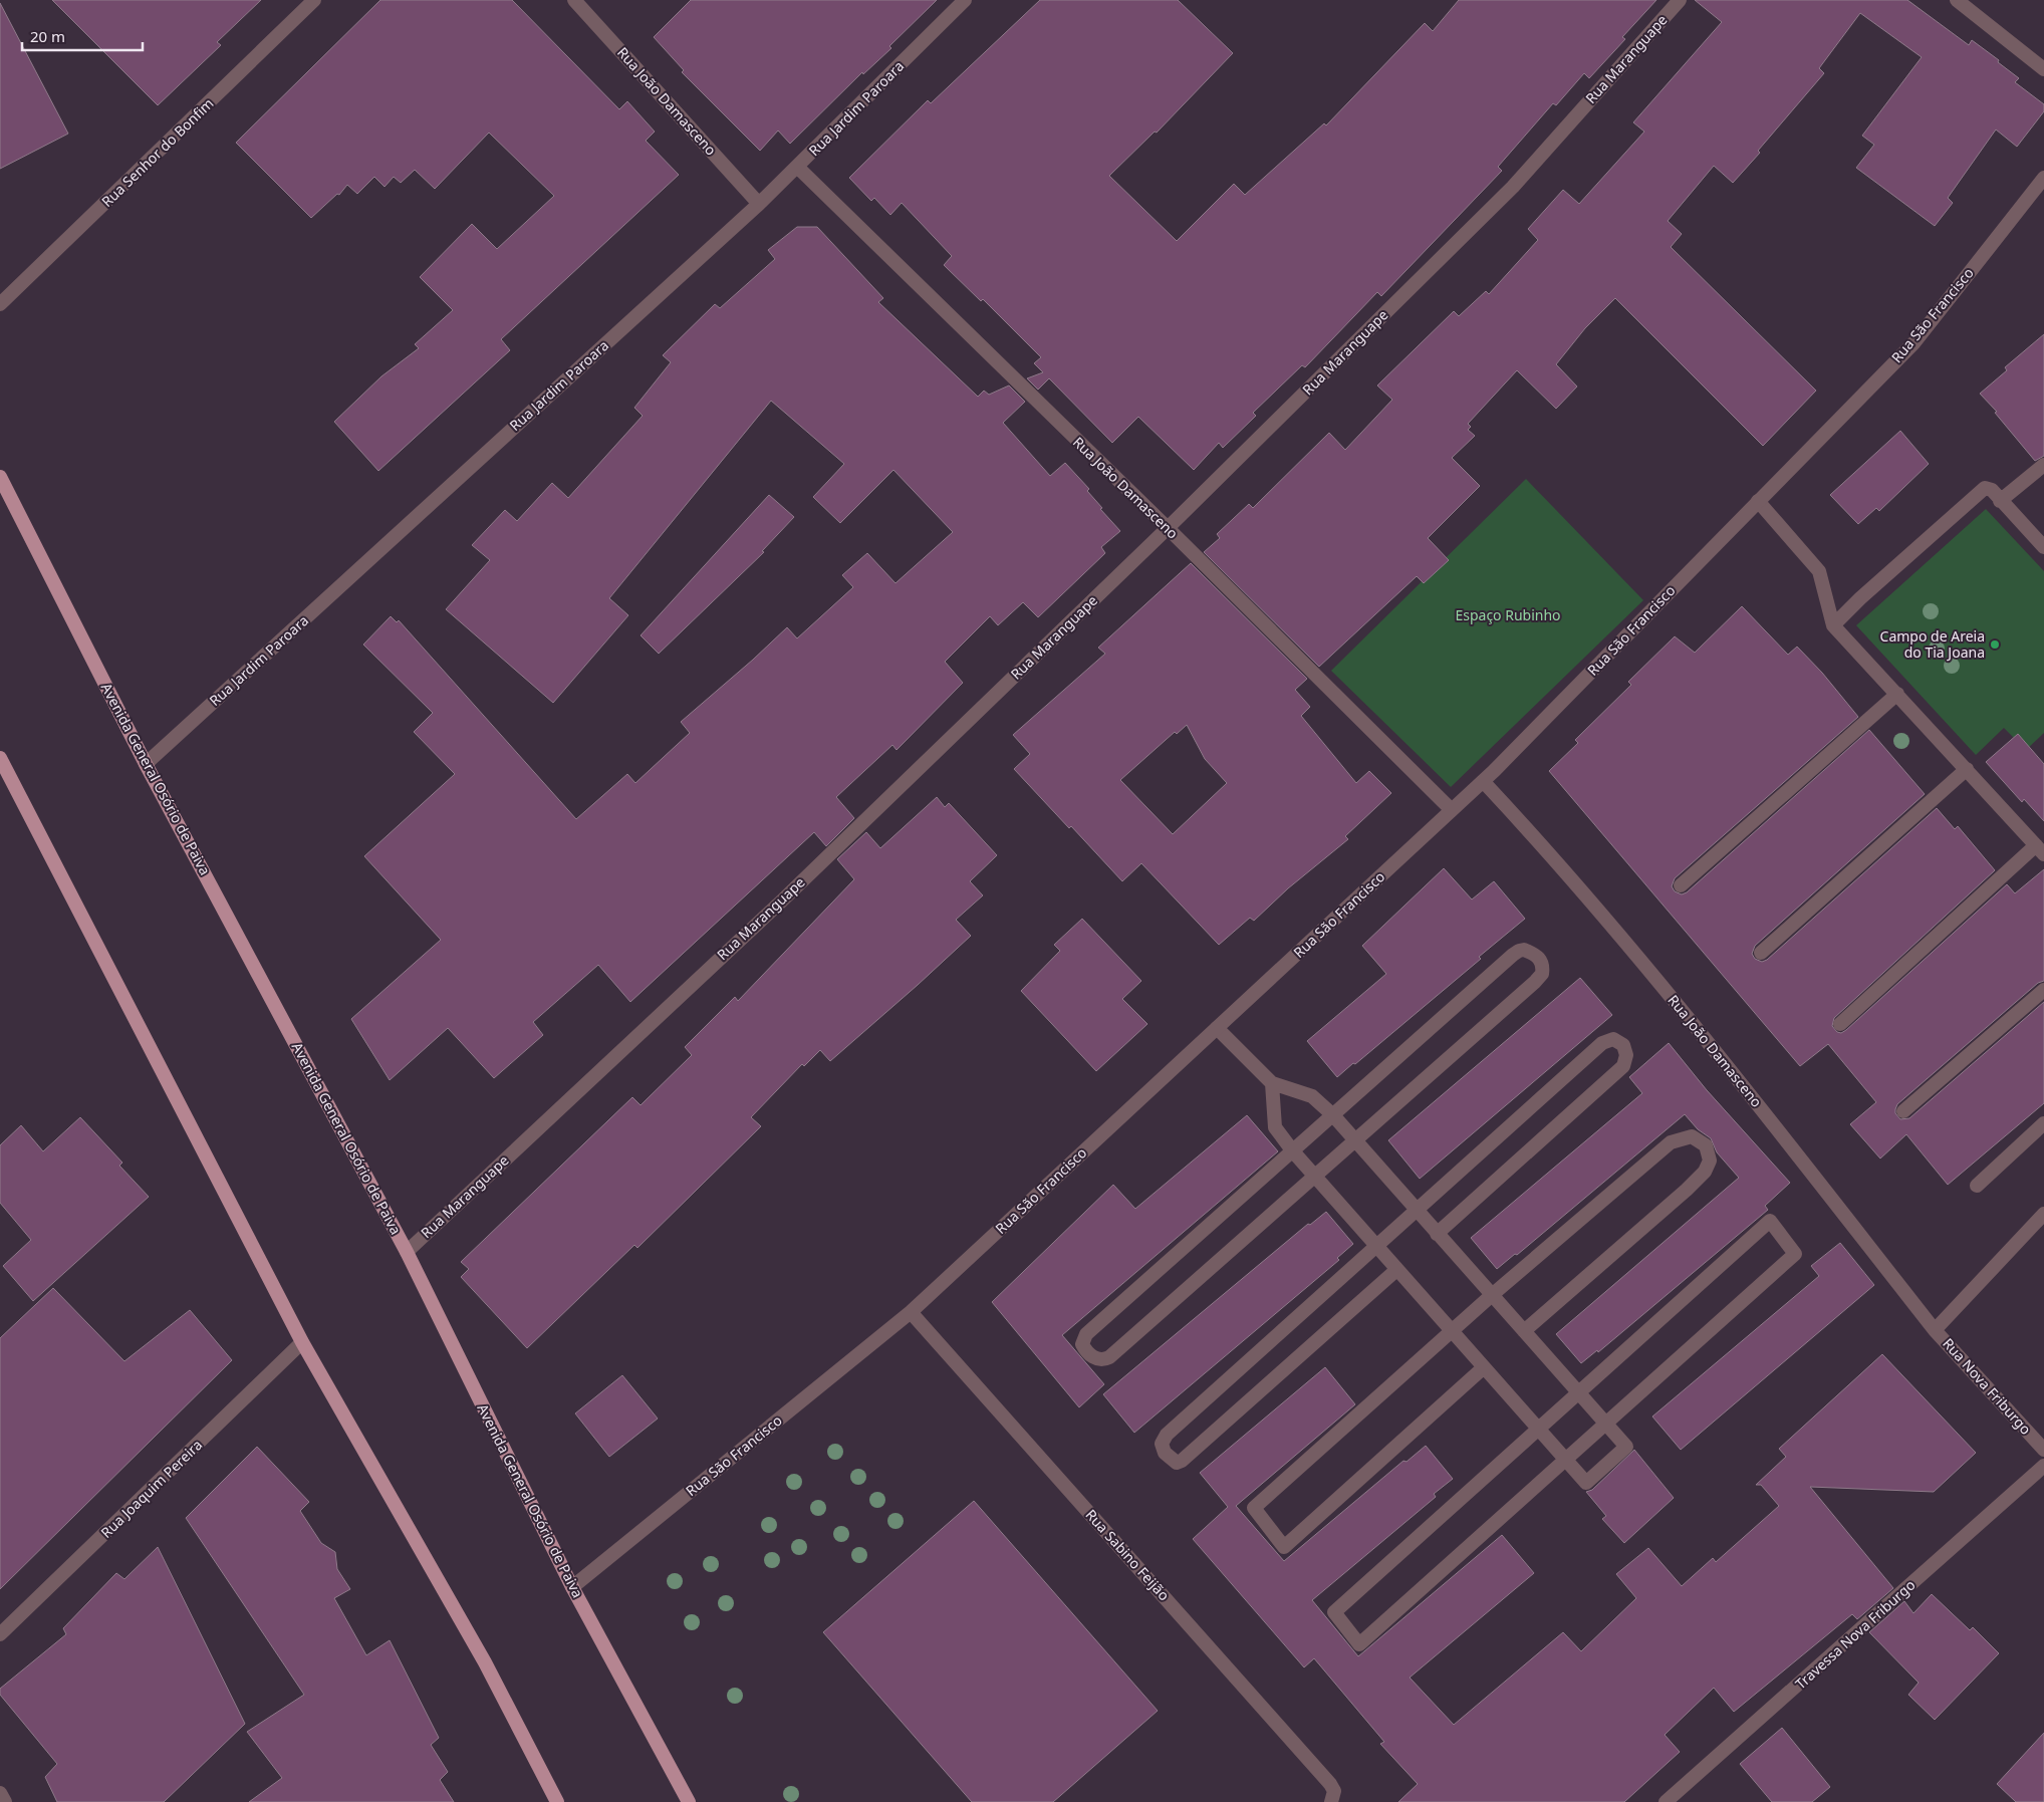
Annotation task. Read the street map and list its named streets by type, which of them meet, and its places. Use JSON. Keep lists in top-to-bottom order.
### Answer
{
  "streets": {
    "main road": ["Avenida General Osório de Paiva"],
    "street": [
      "Rua Maranguape",
      "Rua João Damasceno",
      "Rua Jardim Paroara",
      "Rua Senhor do Bonfim",
      "Rua São Francisco",
      "Rua Nova Friburgo",
      "Rua Joaquim Pereira",
      "Rua Sabino Feijão",
      "Travessa Nova Friburgo"
    ]
  },
  "crossings": [
    ["Rua Maranguape", "Rua João Damasceno"],
    ["Rua Maranguape", "Avenida General Osório de Paiva"],
    ["Rua João Damasceno", "Rua Jardim Paroara"],
    ["Rua João Damasceno", "Rua São Francisco"],
    ["Rua João Damasceno", "Rua Nova Friburgo"],
    ["Rua Jardim Paroara", "Avenida General Osório de Paiva"],
    ["Rua São Francisco", "Avenida General Osório de Paiva"],
    ["Rua São Francisco", "Rua Sabino Feijão"]
  ],
  "parks": ["Espaço Rubinho"],
  "places": ["Campo de Areia do Tia Joana"],
  "scale_bar": "20 m"
}
